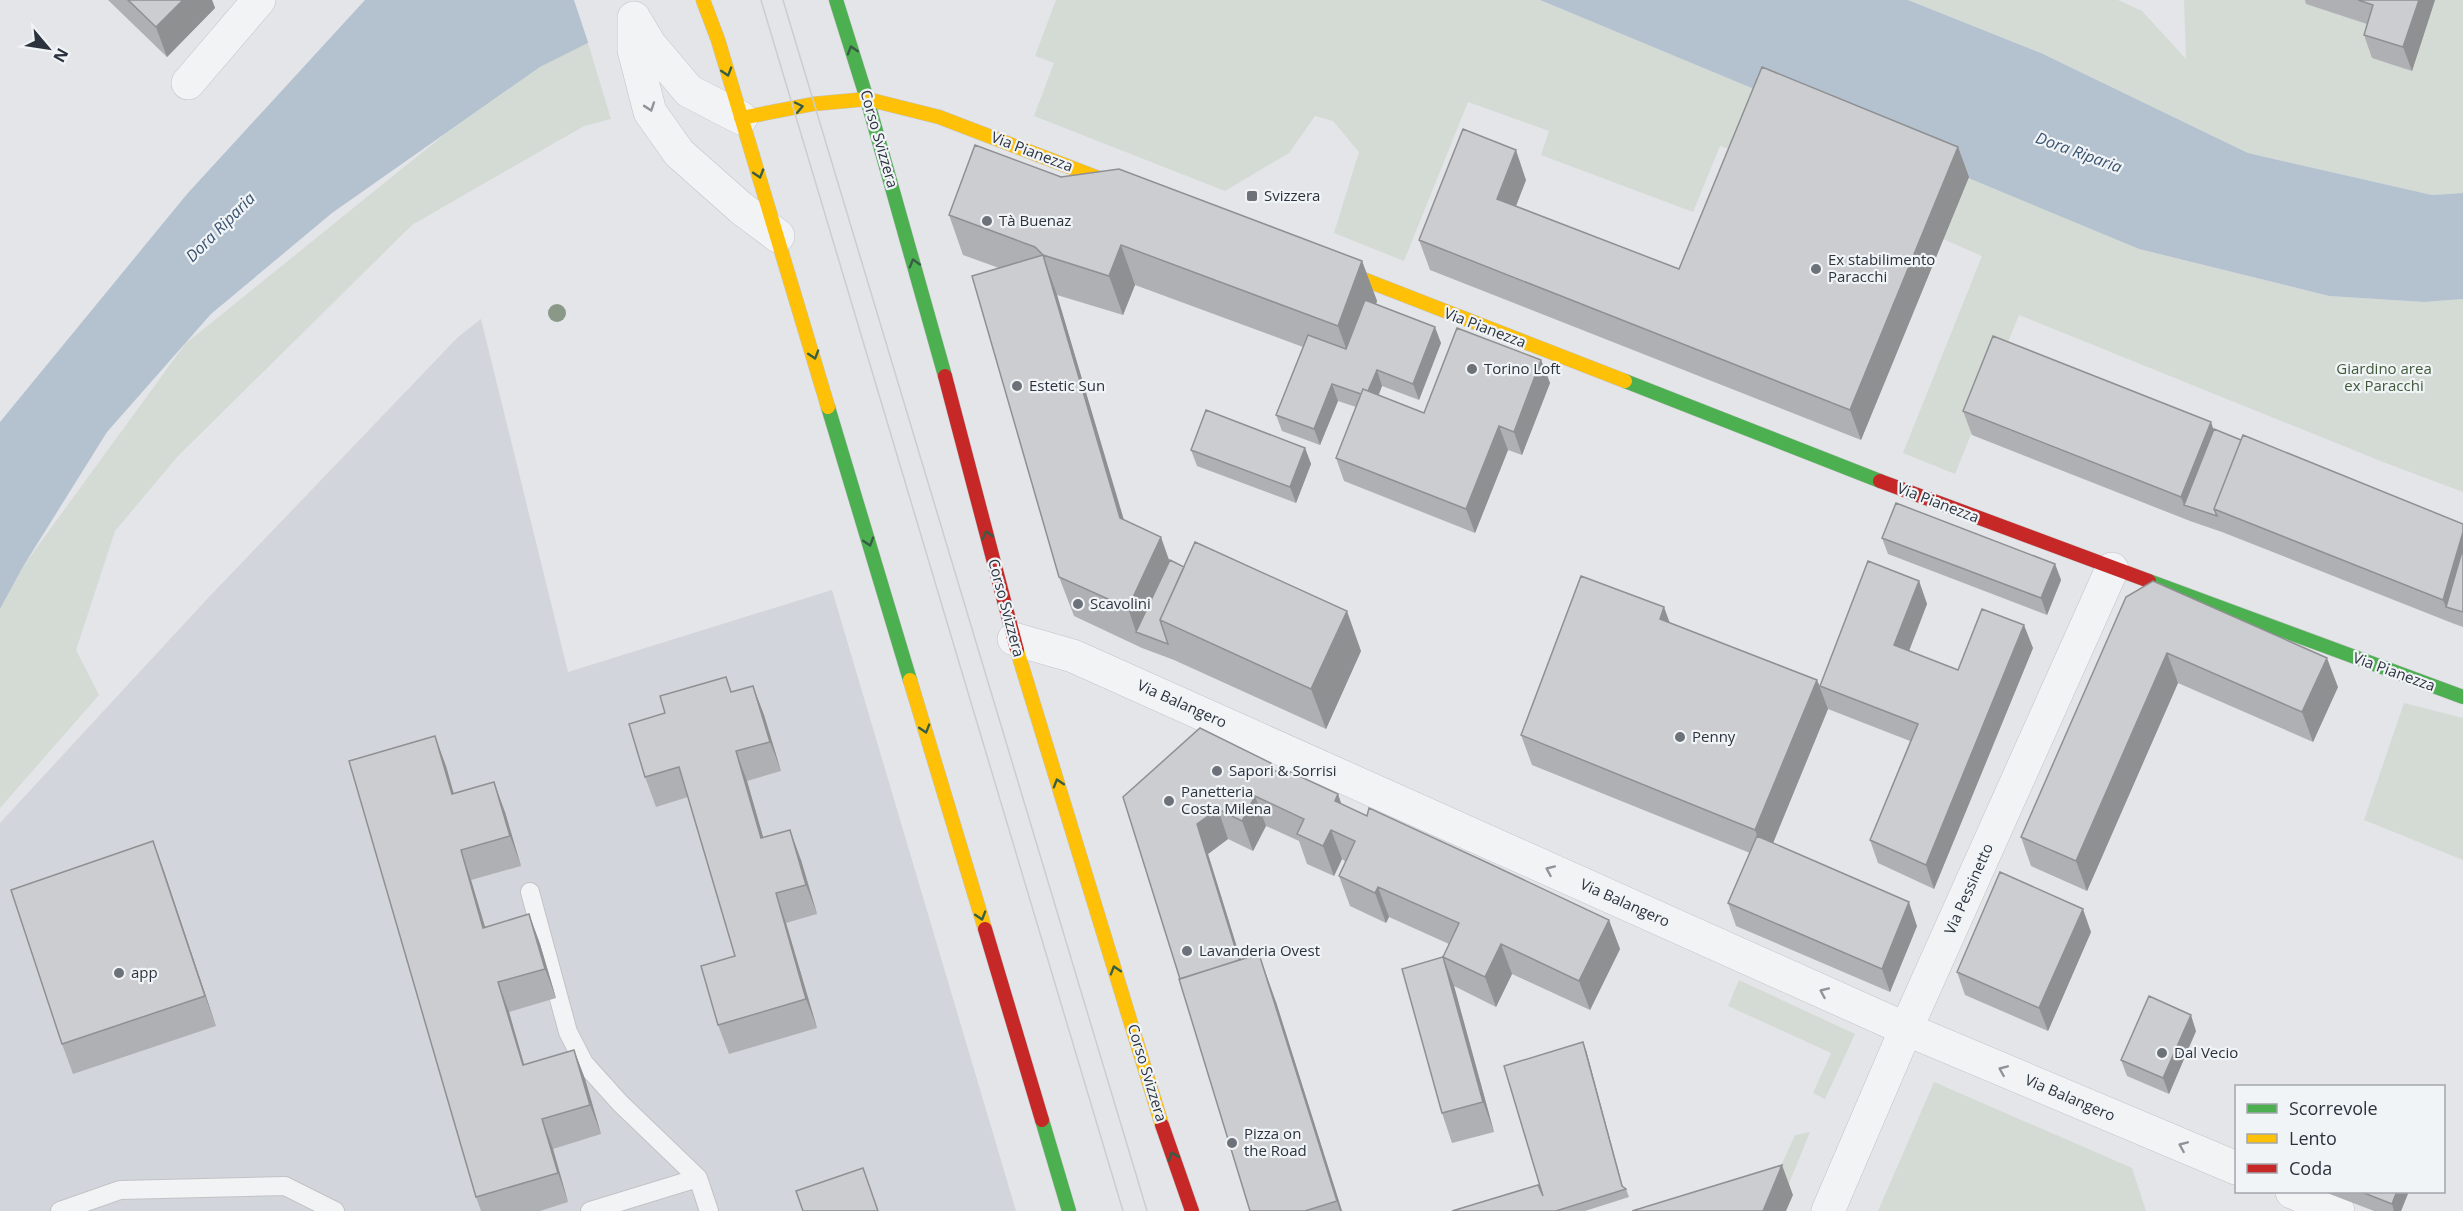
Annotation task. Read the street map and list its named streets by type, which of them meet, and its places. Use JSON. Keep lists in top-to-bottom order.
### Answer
{
  "streets": {
    "street": [
      "Corso Svizzera",
      "Via Pianezza",
      "Via Balangero",
      "Via Pessinetto"
    ]
  },
  "crossings": [
    ["Corso Svizzera", "Via Pianezza"],
    ["Corso Svizzera", "Via Balangero"],
    ["Via Pianezza", "Via Pessinetto"],
    ["Via Balangero", "Via Pessinetto"]
  ],
  "one_way": ["Via Balangero"],
  "water": ["Dora Riparia"],
  "parks": ["Giardino area ex Paracchi"],
  "places": {
    "transit": ["Svizzera"],
    "other": [
      "Tà Buenaz",
      "Ex stabilimento Paracchi",
      "Torino Loft",
      "Estetic Sun",
      "Scavolini",
      "Penny",
      "Sapori & Sorrisi",
      "Panetteria Costa Milena",
      "Lavanderia Ovest",
      "app",
      "Dal Vecio",
      "Pizza on the Road"
    ]
  },
  "legend": ["Scorrevole", "Lento", "Coda"],
  "north": "bottom right"
}
